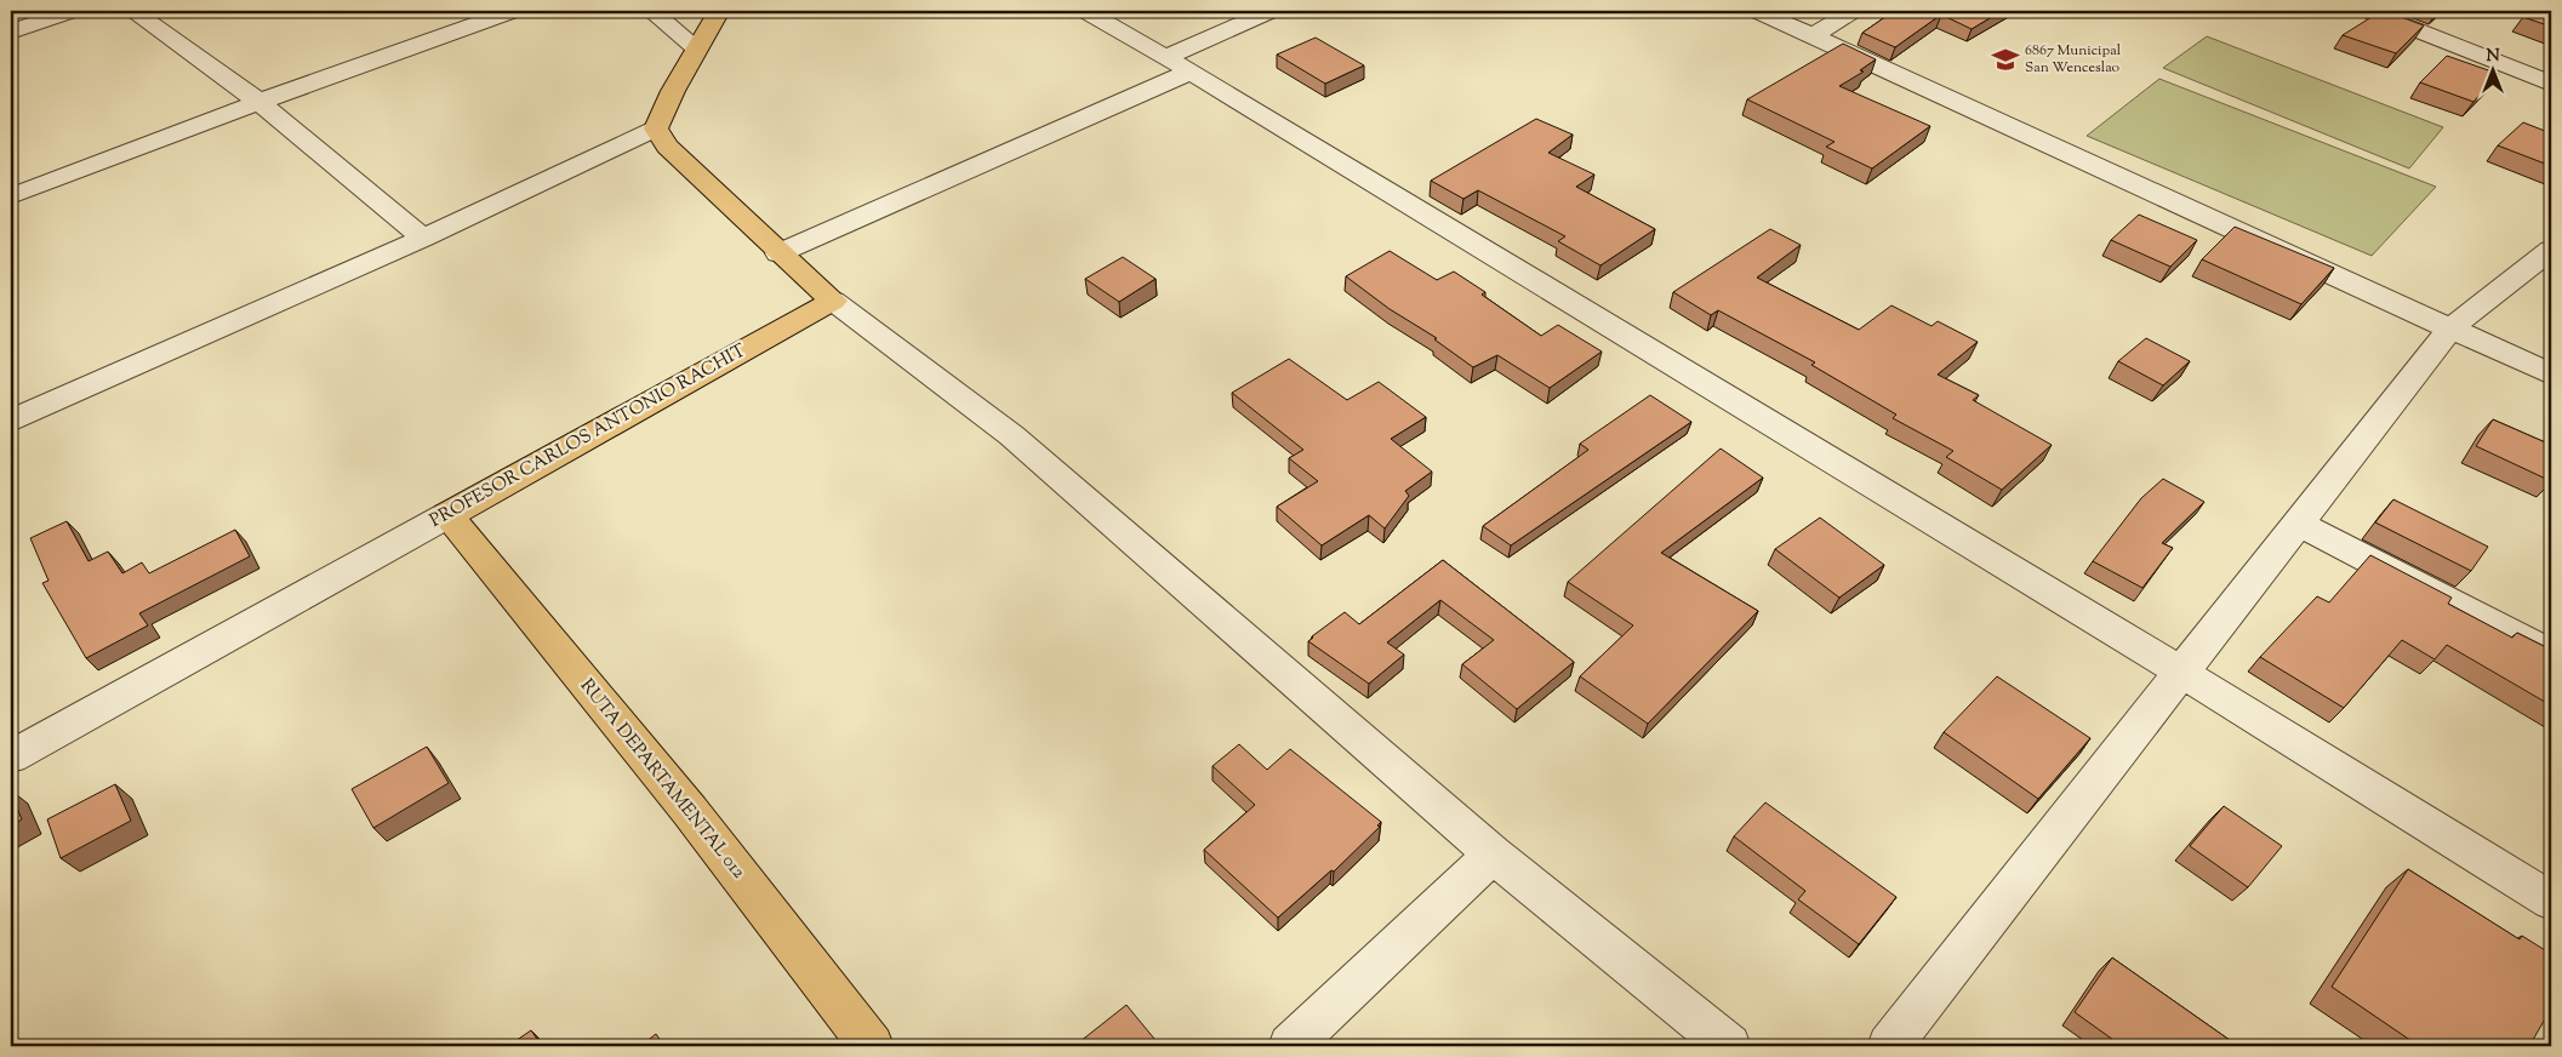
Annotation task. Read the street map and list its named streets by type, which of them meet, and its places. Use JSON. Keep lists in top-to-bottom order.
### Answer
{
  "streets": {
    "main road": ["PROFESOR CARLOS ANTONIO RACHIT", "RUTA DEPARTAMENTAL 012"]
  },
  "crossings": [
    ["PROFESOR CARLOS ANTONIO RACHIT", "RUTA DEPARTAMENTAL 012"]
  ],
  "places": {
    "school or university": ["6867 Municipal San Wenceslao"]
  },
  "north": "top"
}
